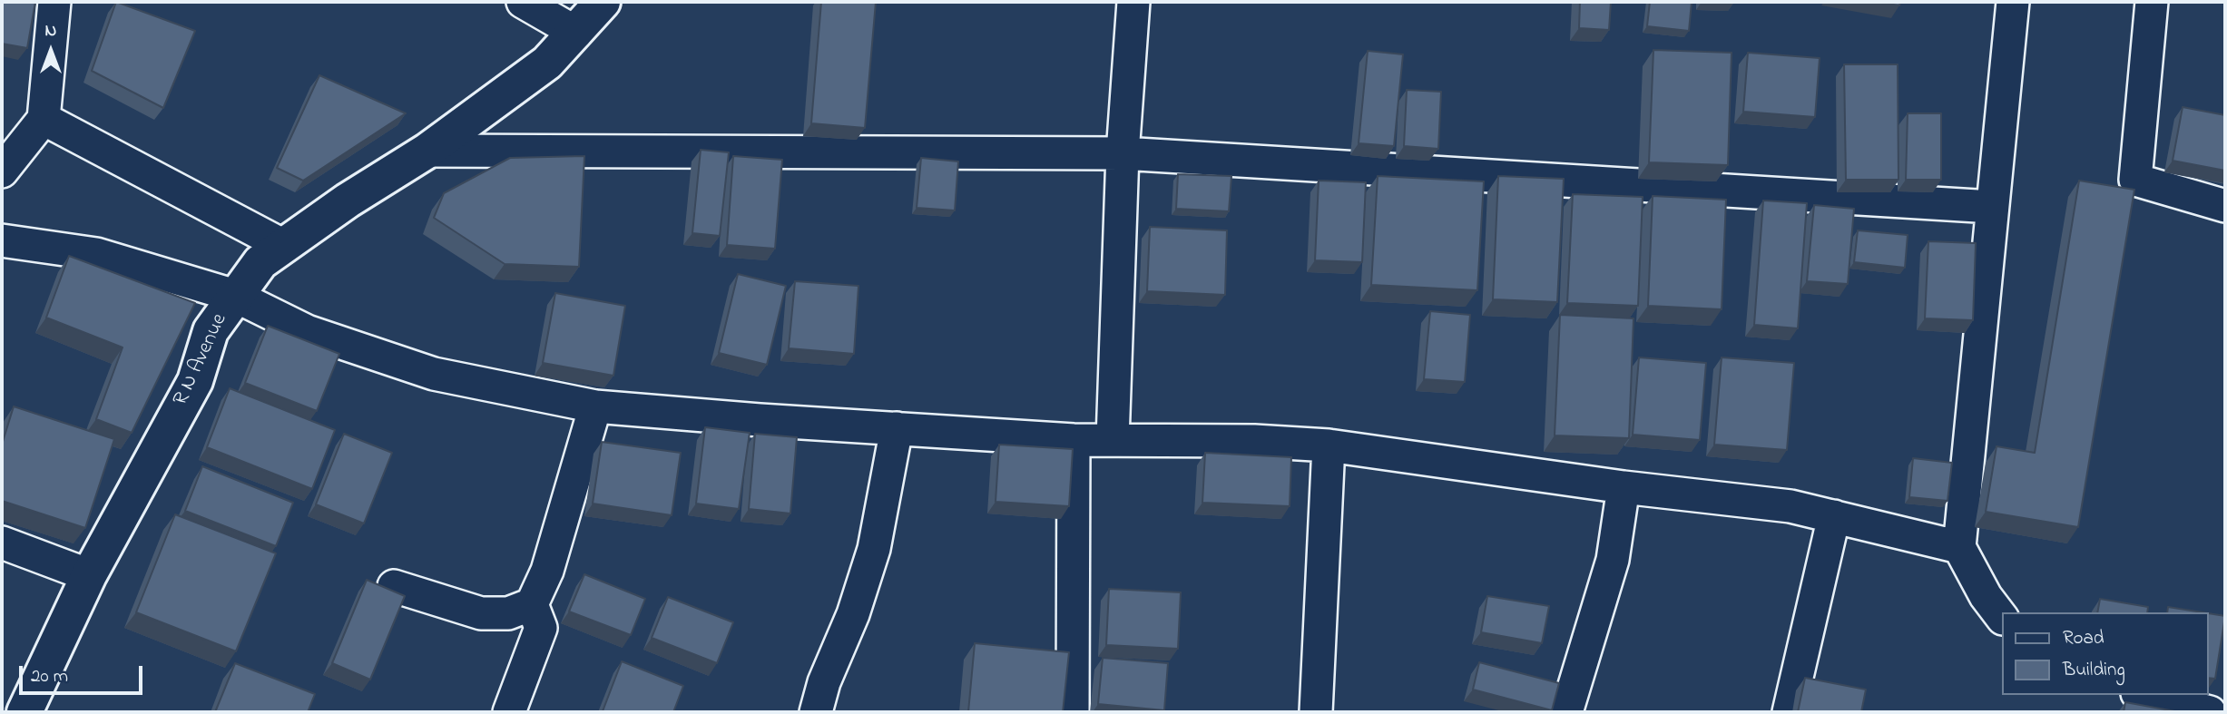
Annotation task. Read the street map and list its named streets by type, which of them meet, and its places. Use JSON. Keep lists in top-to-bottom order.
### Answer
{
  "streets": {
    "main road": ["R N Avenue"]
  },
  "legend": ["Road", "Building"],
  "scale_bar": "20 m",
  "north": "top"
}
